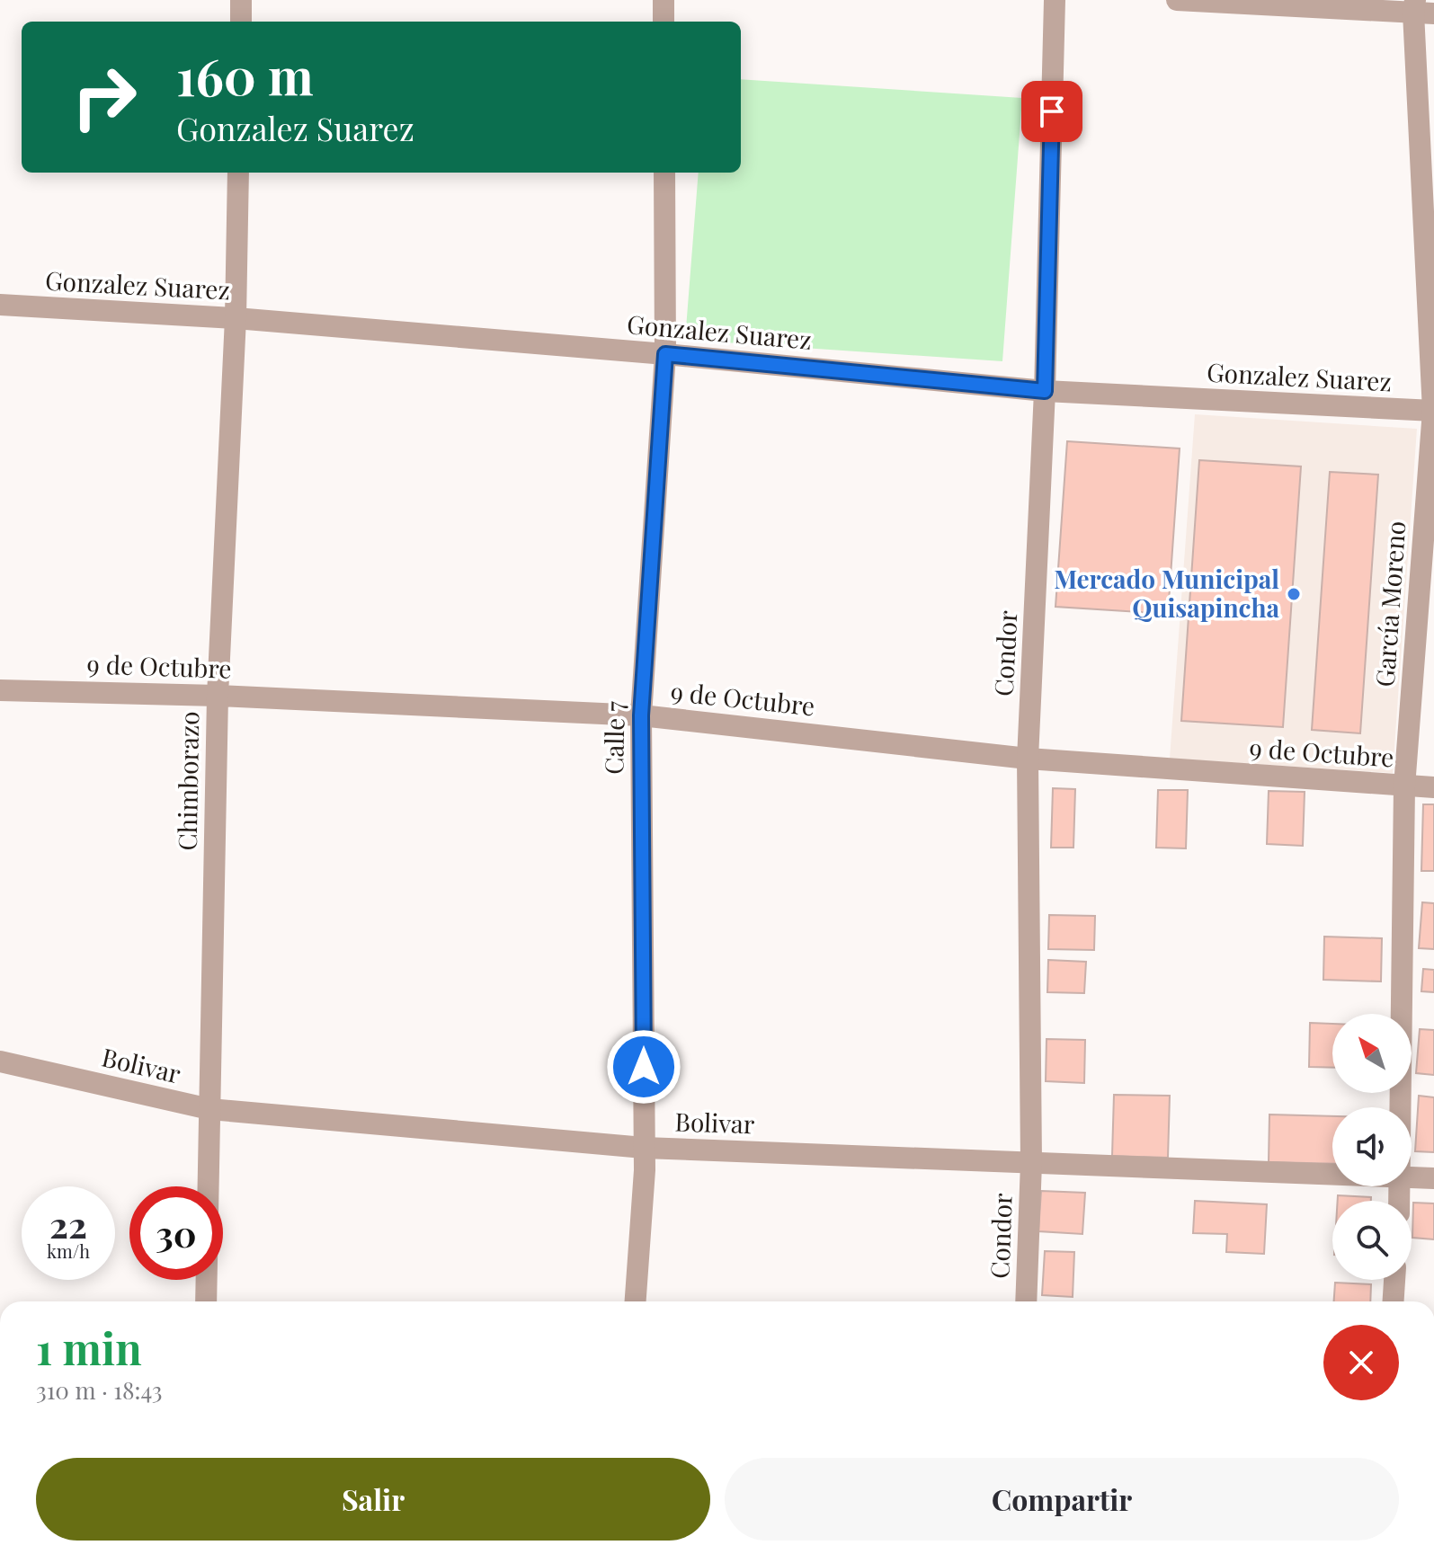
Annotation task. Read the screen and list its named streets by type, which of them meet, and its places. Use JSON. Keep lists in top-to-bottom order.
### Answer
{
  "streets": {
    "street": [
      "Gonzalez Suarez",
      "García Moreno",
      "Condor",
      "9 de Octubre",
      "Calle 7",
      "Chimborazo",
      "Bolivar"
    ]
  },
  "crossings": [
    ["Gonzalez Suarez", "García Moreno"],
    ["Gonzalez Suarez", "Condor"],
    ["Gonzalez Suarez", "Calle 7"],
    ["Gonzalez Suarez", "Chimborazo"],
    ["García Moreno", "9 de Octubre"],
    ["Condor", "9 de Octubre"],
    ["Condor", "Bolivar"],
    ["9 de Octubre", "Calle 7"],
    ["9 de Octubre", "Chimborazo"],
    ["Calle 7", "Bolivar"],
    ["Chimborazo", "Bolivar"]
  ],
  "places": ["Mercado Municipal Quisapincha"],
  "north": "top left",
  "page": {
    "turn": ["160 m", "Gonzalez Suarez"],
    "speed": "22 km/h",
    "limit": "30",
    "heading": ["1 min", "310 m · 18:43"],
    "buttons": ["Salir", "Compartir"]
  }
}
